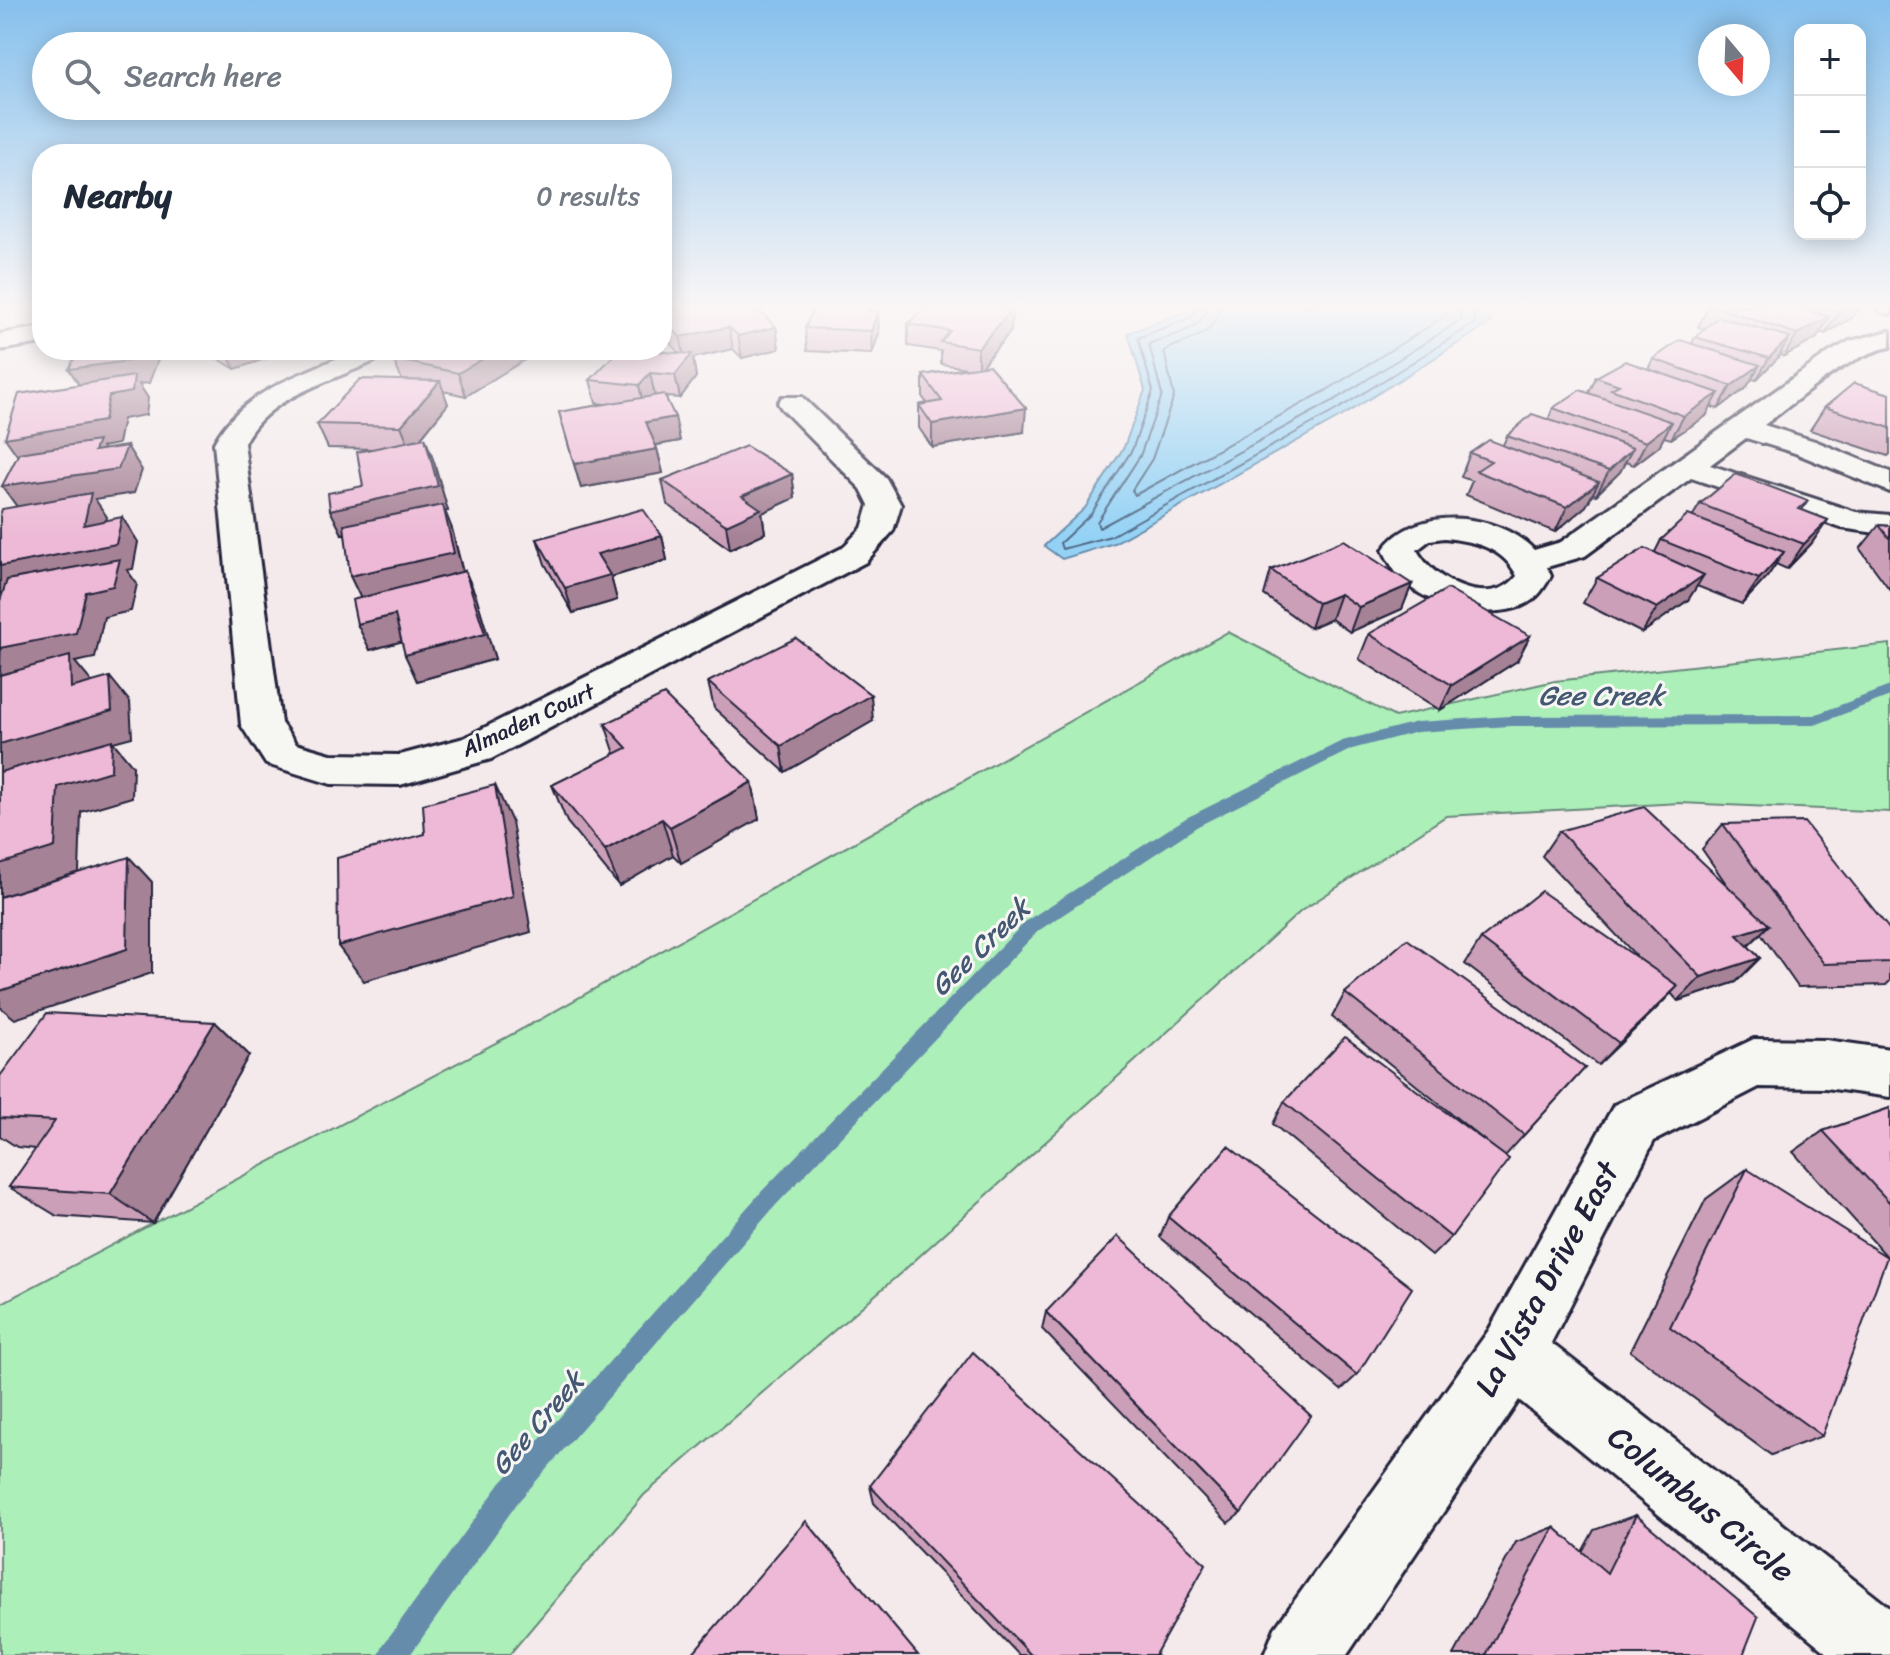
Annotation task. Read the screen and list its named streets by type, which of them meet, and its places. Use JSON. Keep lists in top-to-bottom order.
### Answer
{
  "streets": {
    "street": ["Almaden Court", "La Vista Drive East", "Columbus Circle"]
  },
  "crossings": [
    ["La Vista Drive East", "Columbus Circle"]
  ],
  "water": ["Gee Creek"],
  "north": "bottom",
  "page": {
    "map_buttons": ["+", "−"],
    "search": "Search here",
    "heading": ["Nearby", "0 results"]
  }
}
